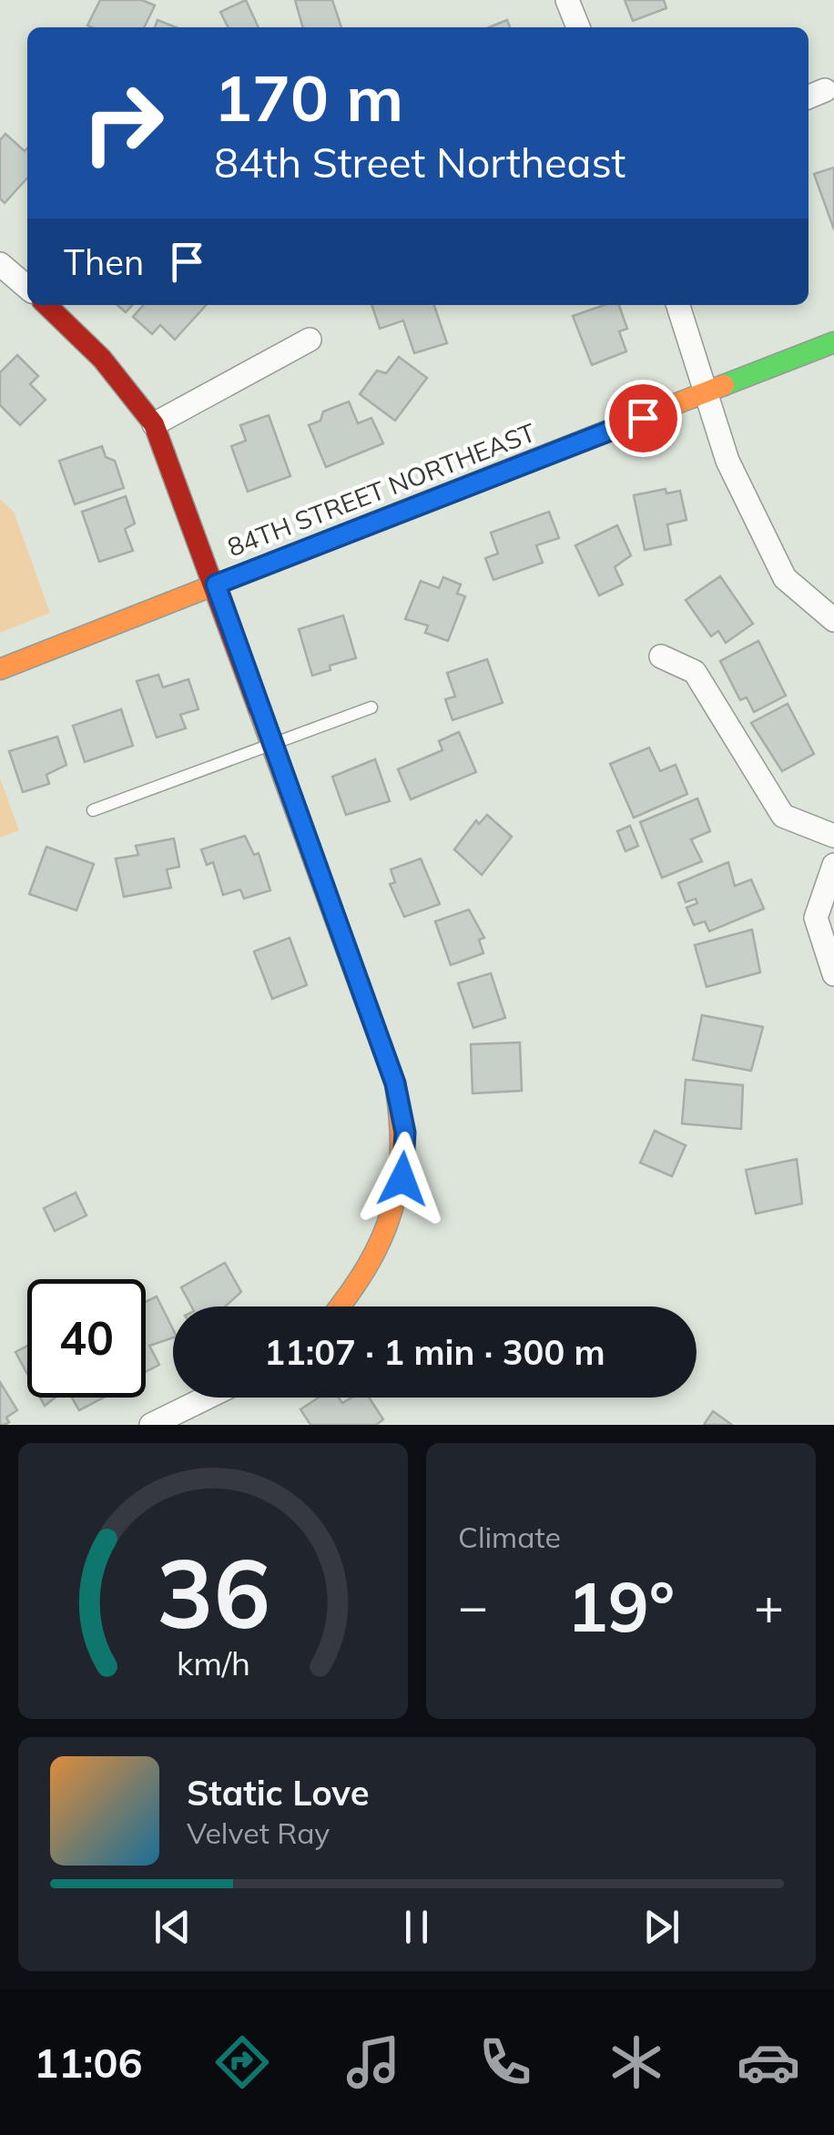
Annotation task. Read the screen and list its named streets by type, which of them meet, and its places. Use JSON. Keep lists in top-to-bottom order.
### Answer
{
  "streets": {
    "street": ["84TH STREET NORTHEAST"]
  },
  "page": {
    "turn": ["170 m", "84th Street Northeast"],
    "then": "Then",
    "limit": "40",
    "trip": "11:07 · 1 min · 300 m",
    "tile": "Climate",
    "heat": ["−", "19°", "+"],
    "song": ["Static Love", "Velvet Ray"],
    "tabs": "11:06",
    "gauge": ["36", "km/h"]
  }
}
